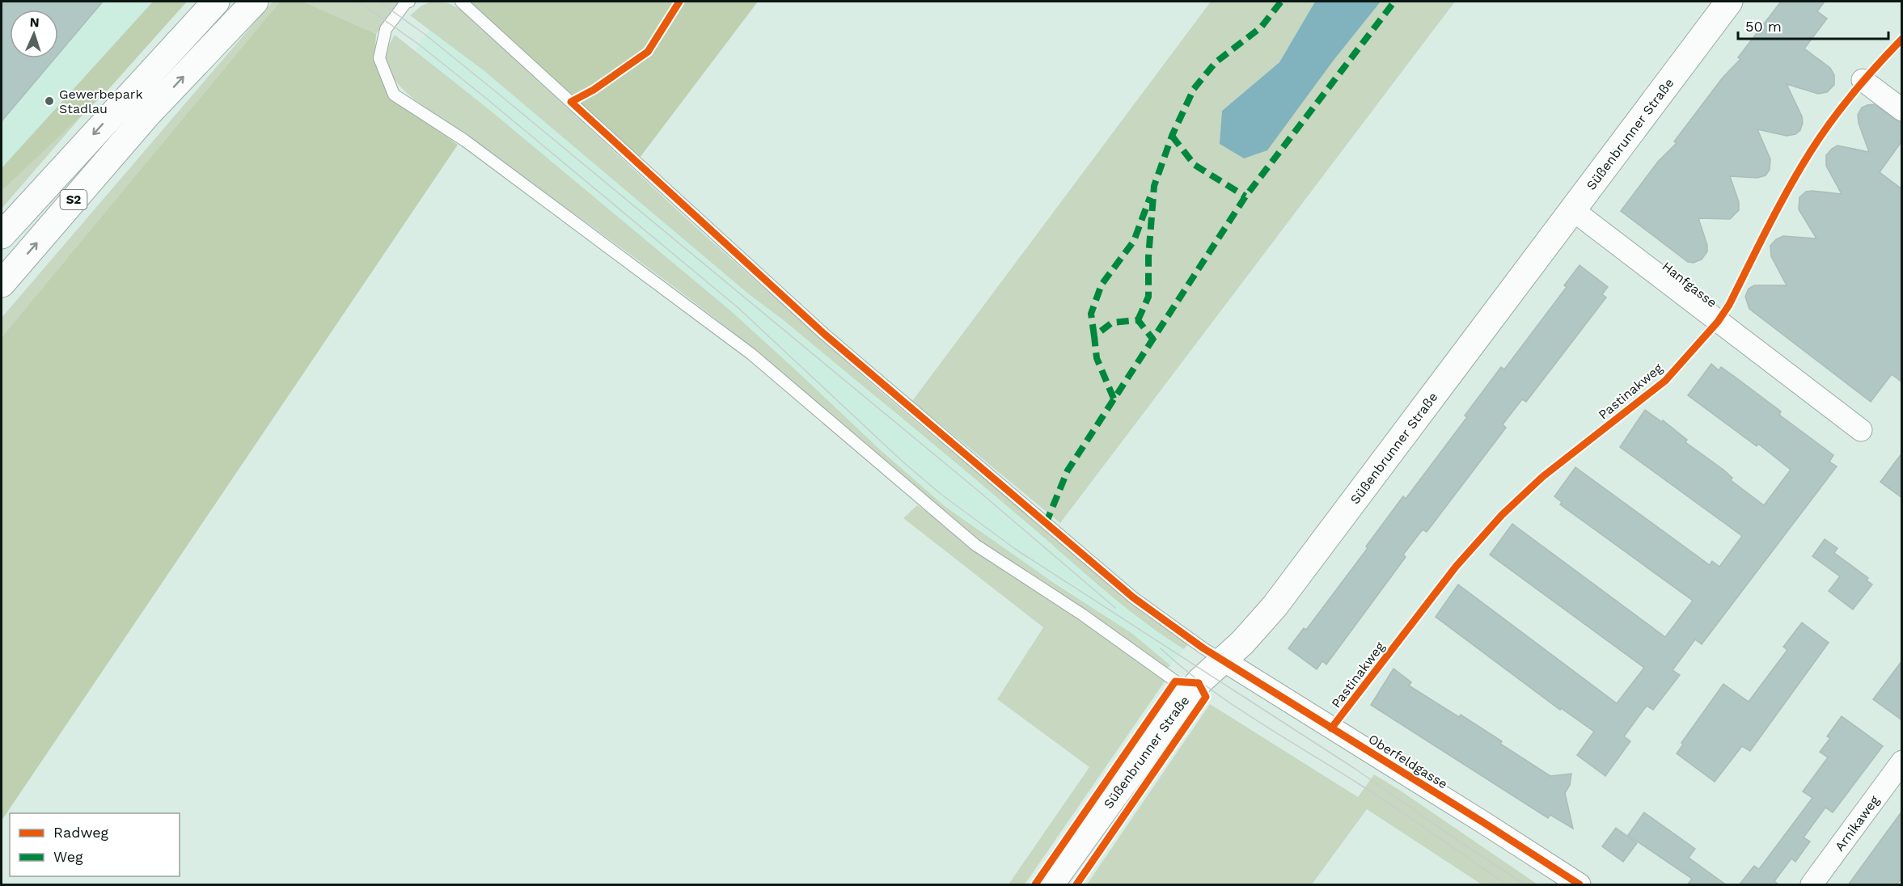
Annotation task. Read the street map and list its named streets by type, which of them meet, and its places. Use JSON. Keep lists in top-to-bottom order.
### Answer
{
  "streets": {
    "main road": ["Süßenbrunner Straße", "S2"],
    "street": ["Hanfgasse", "Oberfeldgasse", "Arnikaweg"],
    "cycle path": ["Pastinakweg"]
  },
  "crossings": [
    ["Süßenbrunner Straße", "Hanfgasse"],
    ["Süßenbrunner Straße", "Oberfeldgasse"]
  ],
  "places": ["Gewerbepark Stadlau"],
  "legend": ["Radweg", "Weg"],
  "scale_bar": "50 m",
  "north": "top"
}
